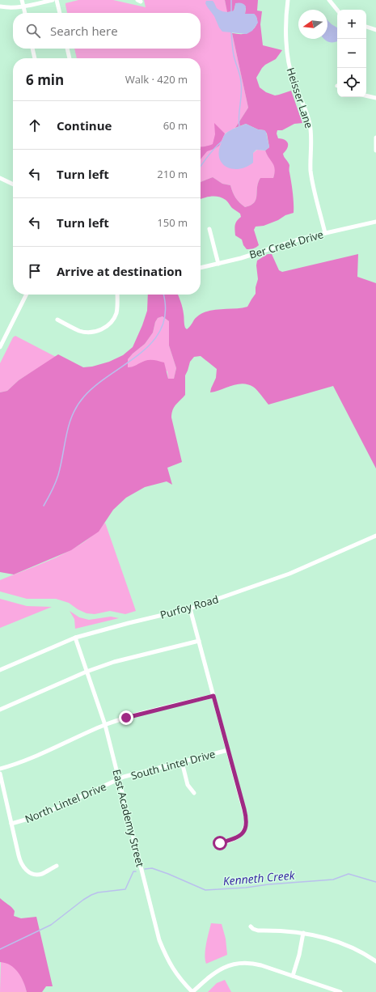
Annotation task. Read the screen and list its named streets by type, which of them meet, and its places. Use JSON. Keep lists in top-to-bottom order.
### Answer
{
  "streets": {
    "street": [
      "Heisser Lane",
      "Ber Creek Drive",
      "Purfoy Road",
      "South Lintel Drive",
      "North Lintel Drive",
      "East Academy Street"
    ]
  },
  "crossings": [
    ["Heisser Lane", "Ber Creek Drive"],
    ["Purfoy Road", "East Academy Street"],
    ["South Lintel Drive", "North Lintel Drive"],
    ["South Lintel Drive", "East Academy Street"],
    ["North Lintel Drive", "East Academy Street"]
  ],
  "water": ["Kenneth Creek"],
  "north": "left",
  "page": {
    "map_buttons": ["+", "−"],
    "search": "Search here",
    "heading": ["6 min", "Walk · 420 m"],
    "list": [
      ["Continue", "60 m"],
      ["Turn left", "210 m"],
      ["Turn left", "150 m"],
      "Arrive at destination"
    ]
  }
}
